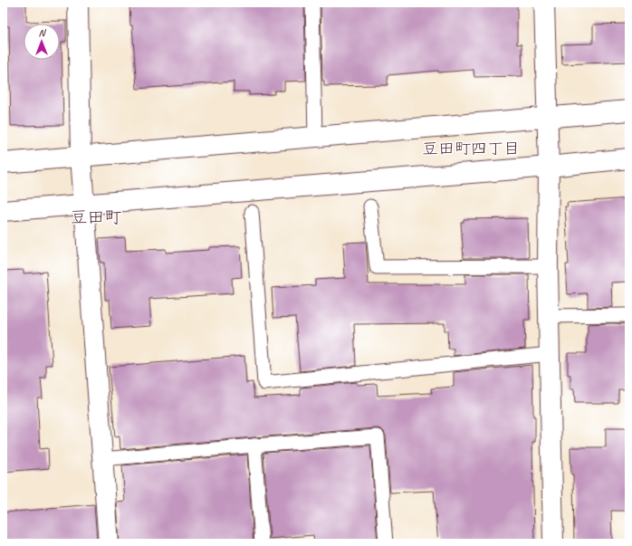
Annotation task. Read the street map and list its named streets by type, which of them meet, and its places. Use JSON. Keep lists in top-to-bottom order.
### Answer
{
  "districts": ["豆田町四丁目", "豆田町"],
  "north": "top"
}
